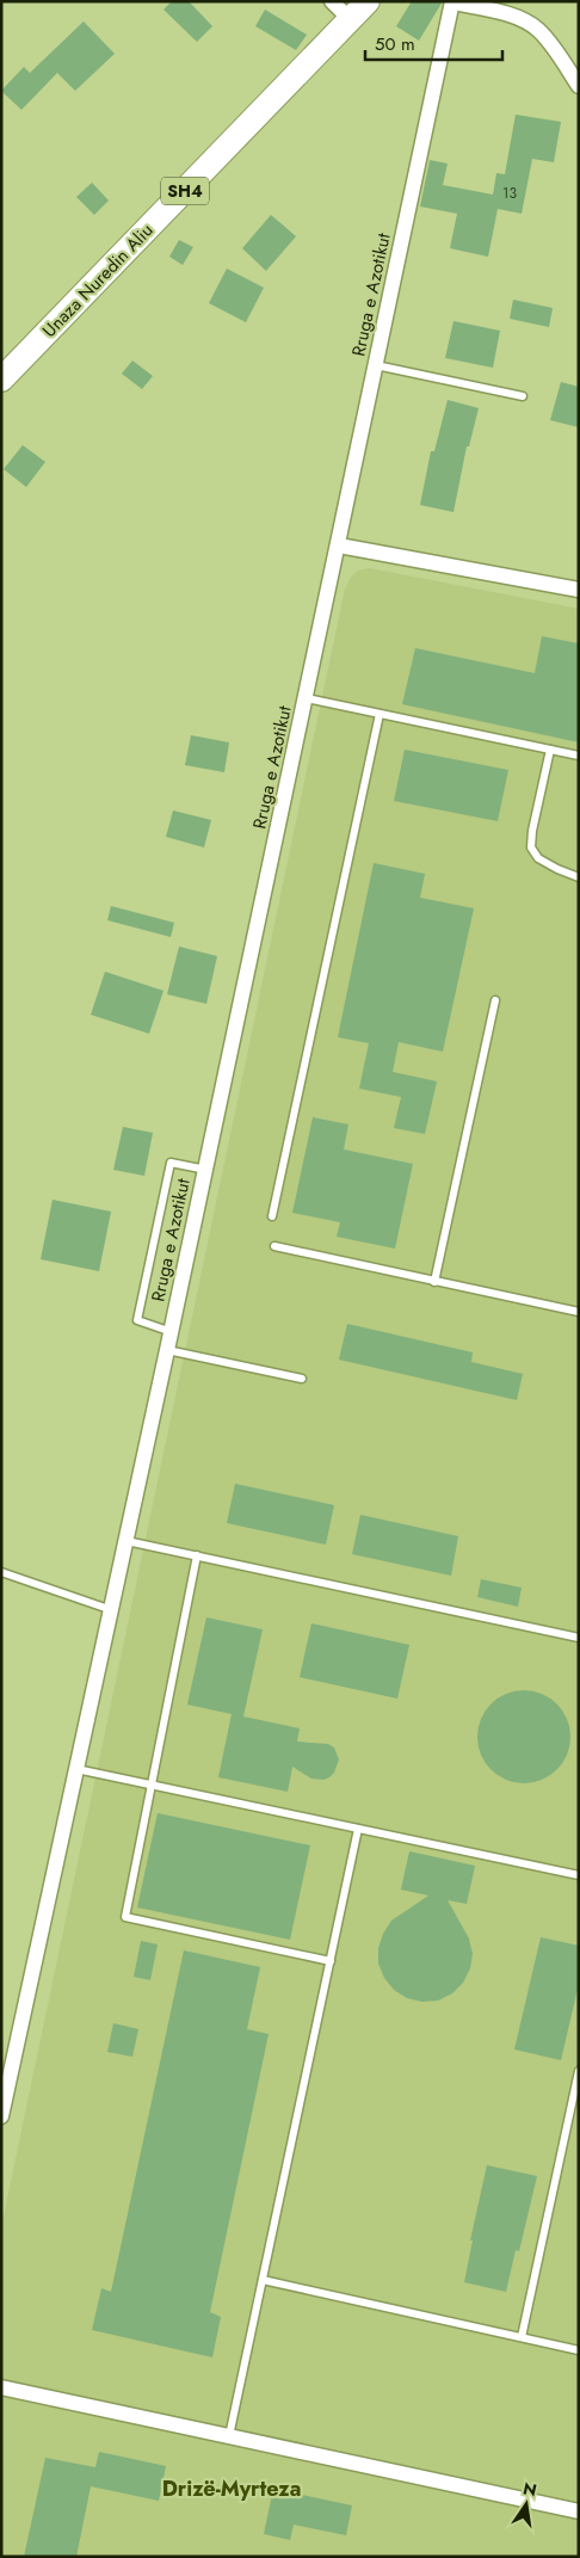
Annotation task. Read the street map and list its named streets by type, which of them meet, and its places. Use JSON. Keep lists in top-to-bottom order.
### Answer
{
  "streets": {
    "main road": ["SH4", "Unaza Nuredin Aliu"],
    "street": ["Rruga e Azotikut"]
  },
  "districts": ["Drizë-Myrteza"],
  "house_numbers": ["13"],
  "scale_bar": "50 m",
  "north": "top"
}
